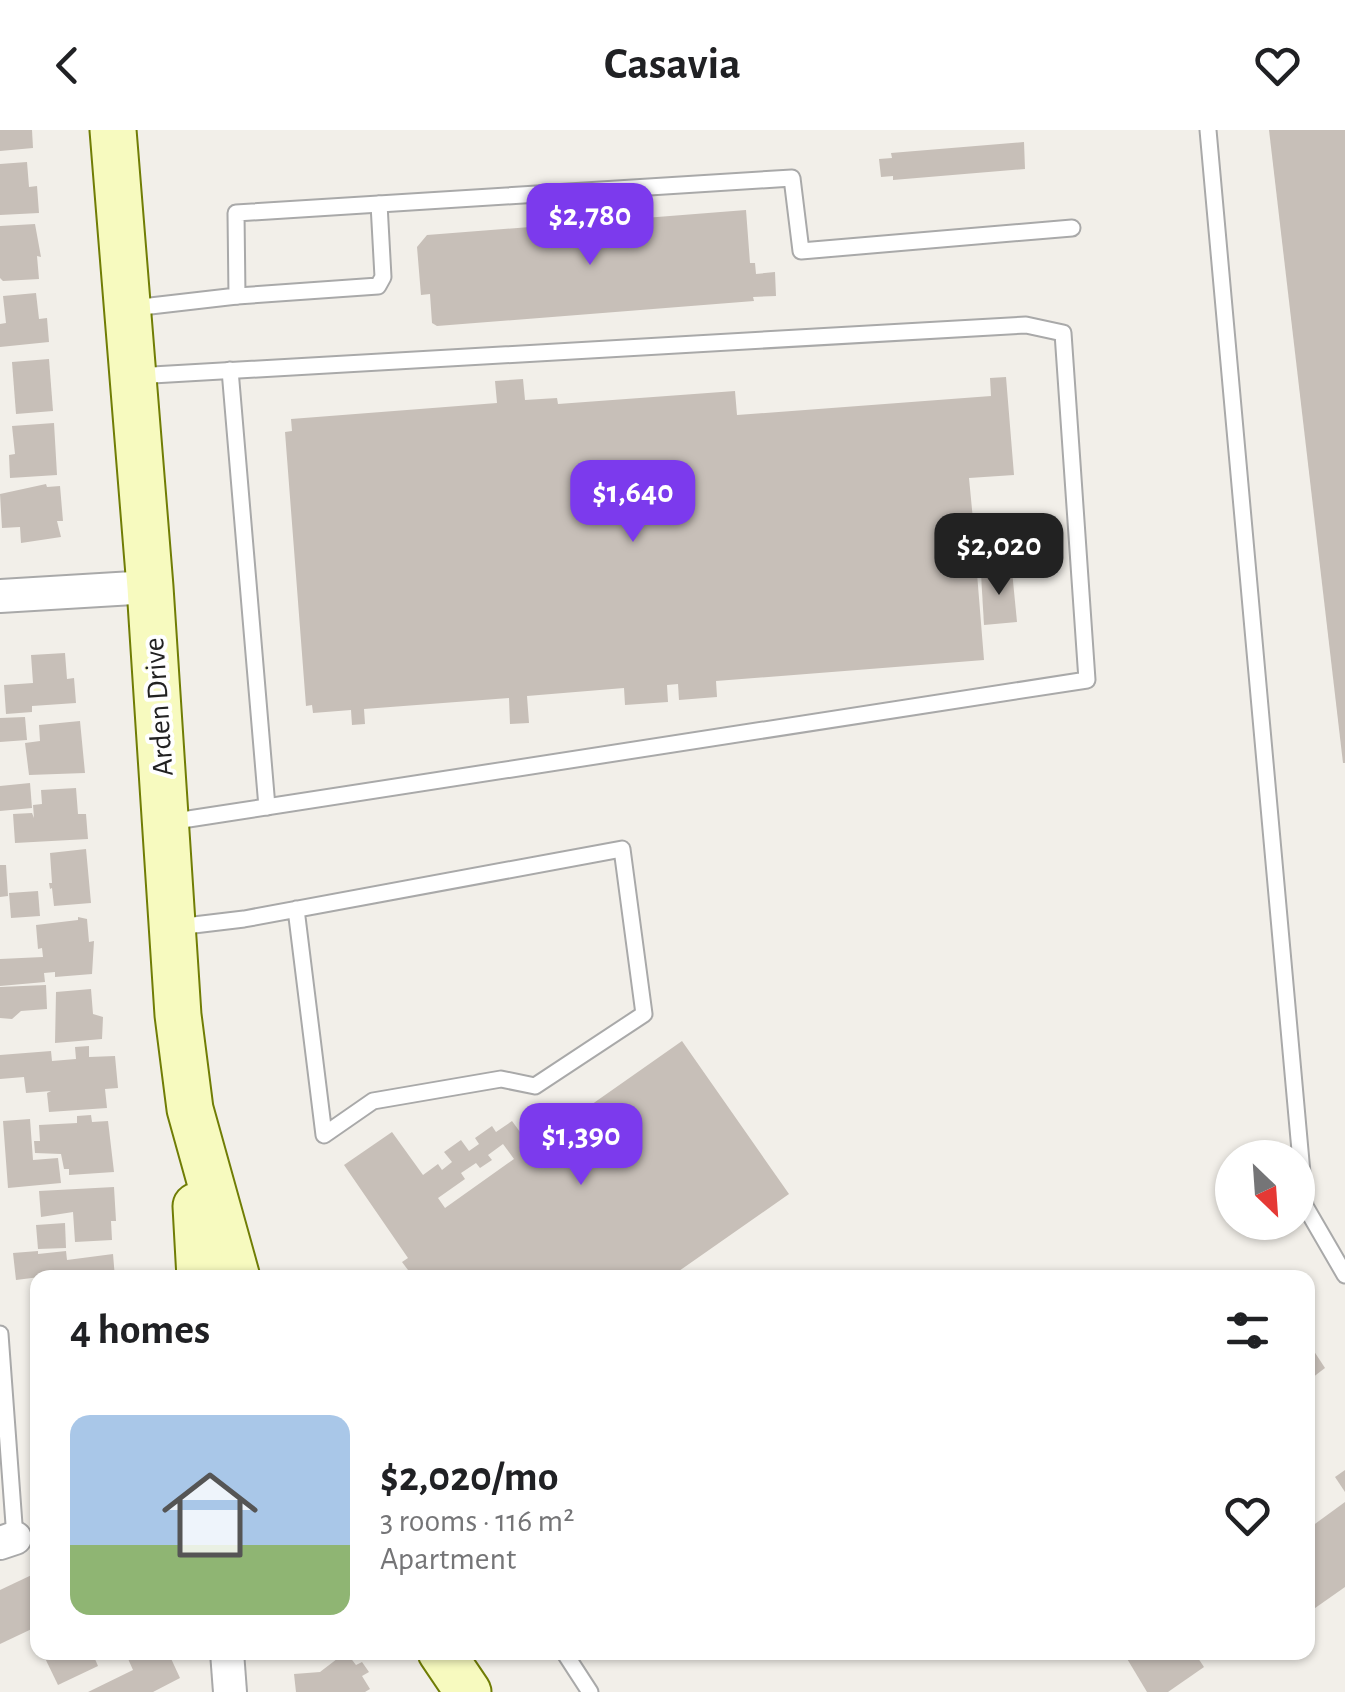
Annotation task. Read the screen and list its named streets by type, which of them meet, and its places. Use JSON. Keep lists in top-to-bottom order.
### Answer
{
  "streets": {
    "street": ["Arden Drive"]
  },
  "north": "bottom right",
  "page": {
    "header": "Casavia",
    "price": [
      "$2,780",
      "$1,640",
      "$2,020",
      "$1,390"
    ],
    "heading": "4 homes",
    "list": [
      {
        "name": "$2,020/mo",
        "note": "3 rooms · 116 m² · Apartment"
      }
    ]
  }
}
